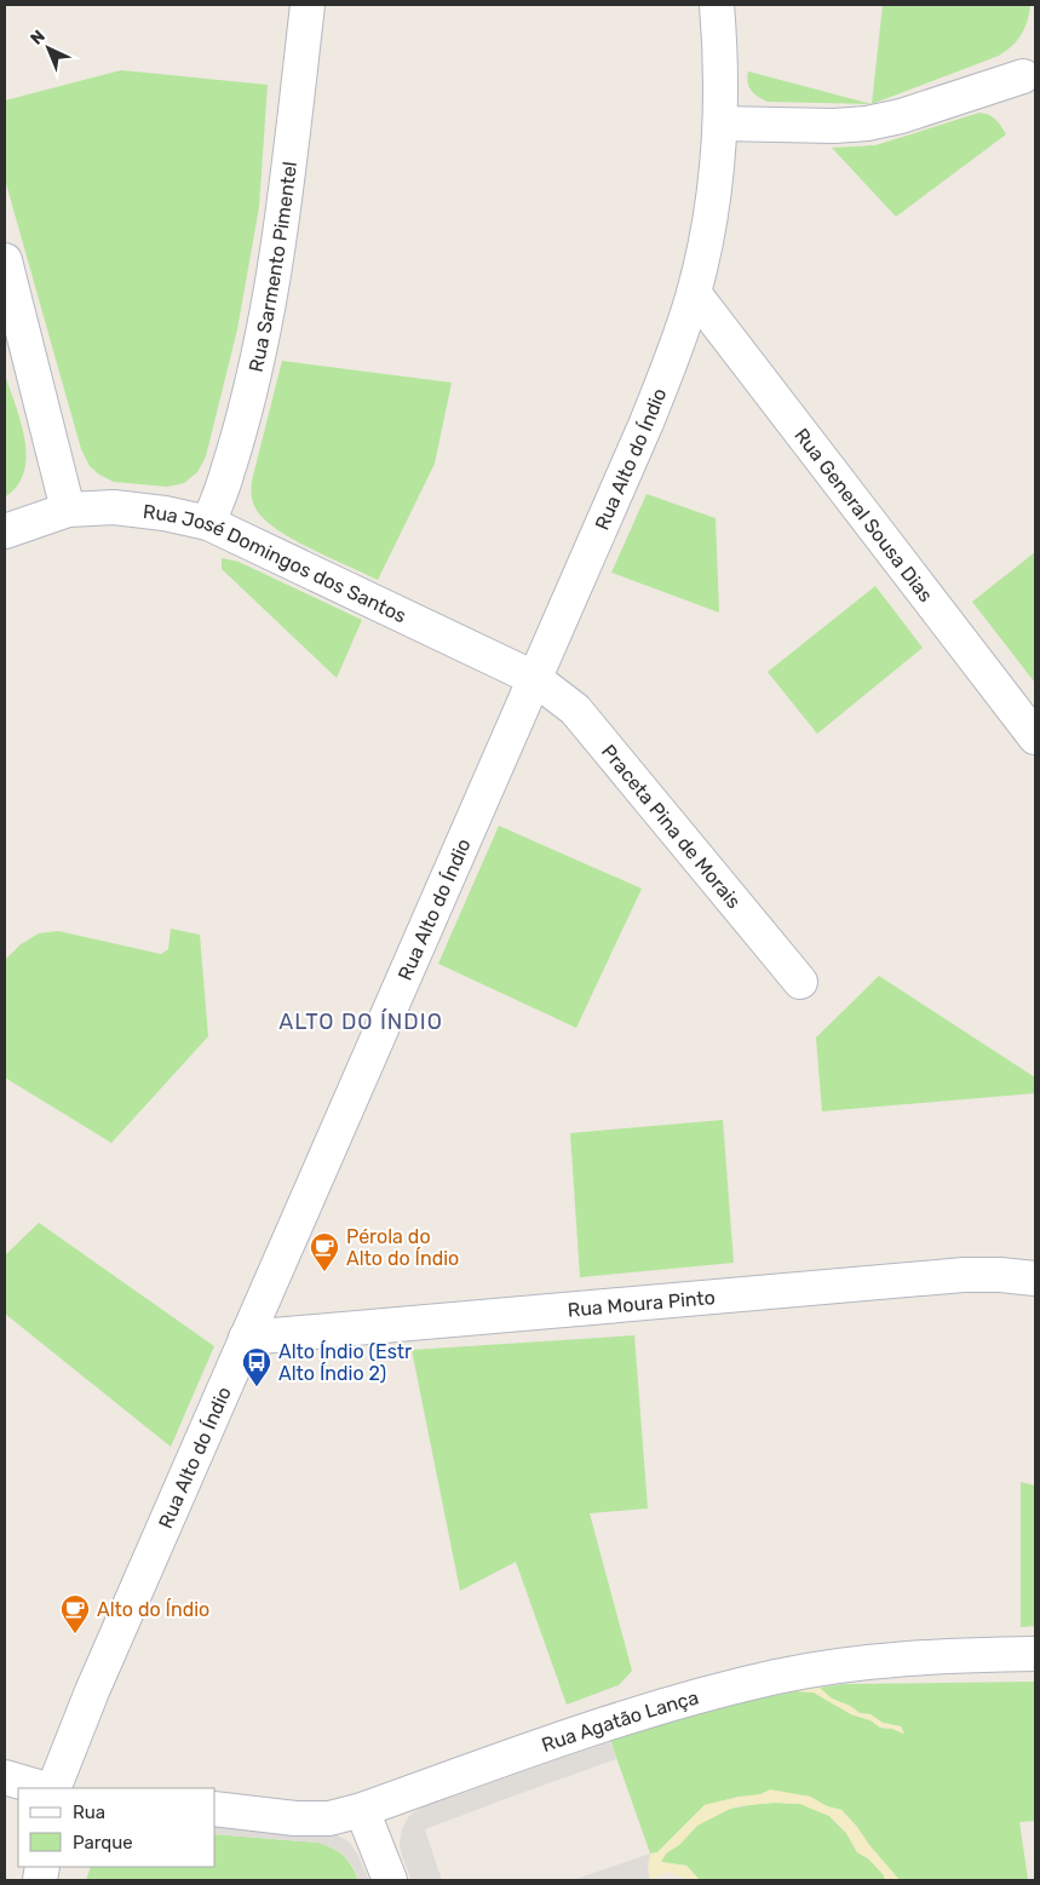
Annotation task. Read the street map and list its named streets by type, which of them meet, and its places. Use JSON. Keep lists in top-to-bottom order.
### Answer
{
  "streets": {
    "street": [
      "Rua Sarmento Pimentel",
      "Rua Alto do Índio",
      "Rua General Sousa Dias",
      "Rua José Domingos dos Santos",
      "Praceta Pina de Morais",
      "Rua Moura Pinto",
      "Rua Agatão Lança"
    ]
  },
  "crossings": [
    ["Rua Sarmento Pimentel", "Rua José Domingos dos Santos"],
    ["Rua Alto do Índio", "Rua General Sousa Dias"],
    ["Rua Alto do Índio", "Rua José Domingos dos Santos"],
    ["Rua Alto do Índio", "Praceta Pina de Morais"],
    ["Rua Alto do Índio", "Rua Moura Pinto"],
    ["Rua José Domingos dos Santos", "Praceta Pina de Morais"]
  ],
  "districts": ["ALTO DO ÍNDIO"],
  "places": {
    "cafe": ["Pérola do Alto do Índio", "Alto do Índio"],
    "bus stop": ["Alto Índio (Estr Alto Índio 2)"]
  },
  "legend": ["Rua", "Parque"],
  "north": "top left"
}
